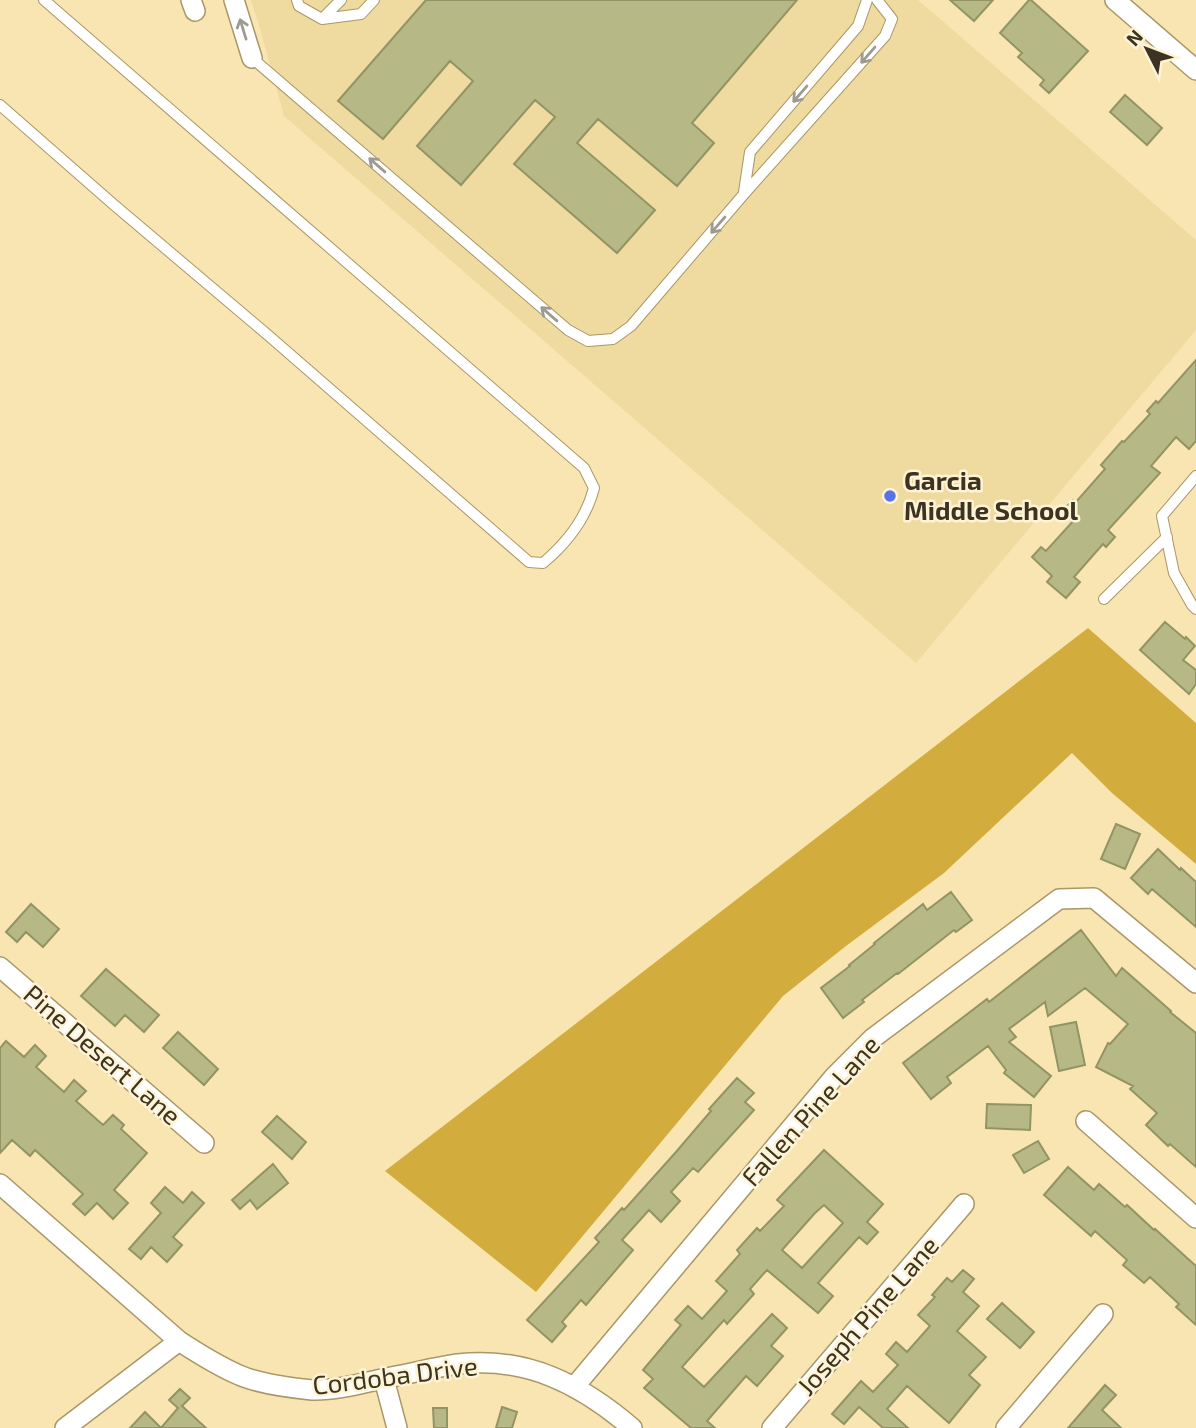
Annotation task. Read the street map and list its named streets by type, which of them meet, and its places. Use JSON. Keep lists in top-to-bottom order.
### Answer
{
  "streets": {
    "street": [
      "Pine Desert Lane",
      "Fallen Pine Lane",
      "Joseph Pine Lane",
      "Cordoba Drive"
    ]
  },
  "crossings": [
    ["Fallen Pine Lane", "Cordoba Drive"]
  ],
  "places": ["Garcia Middle School"],
  "north": "top left"
}
